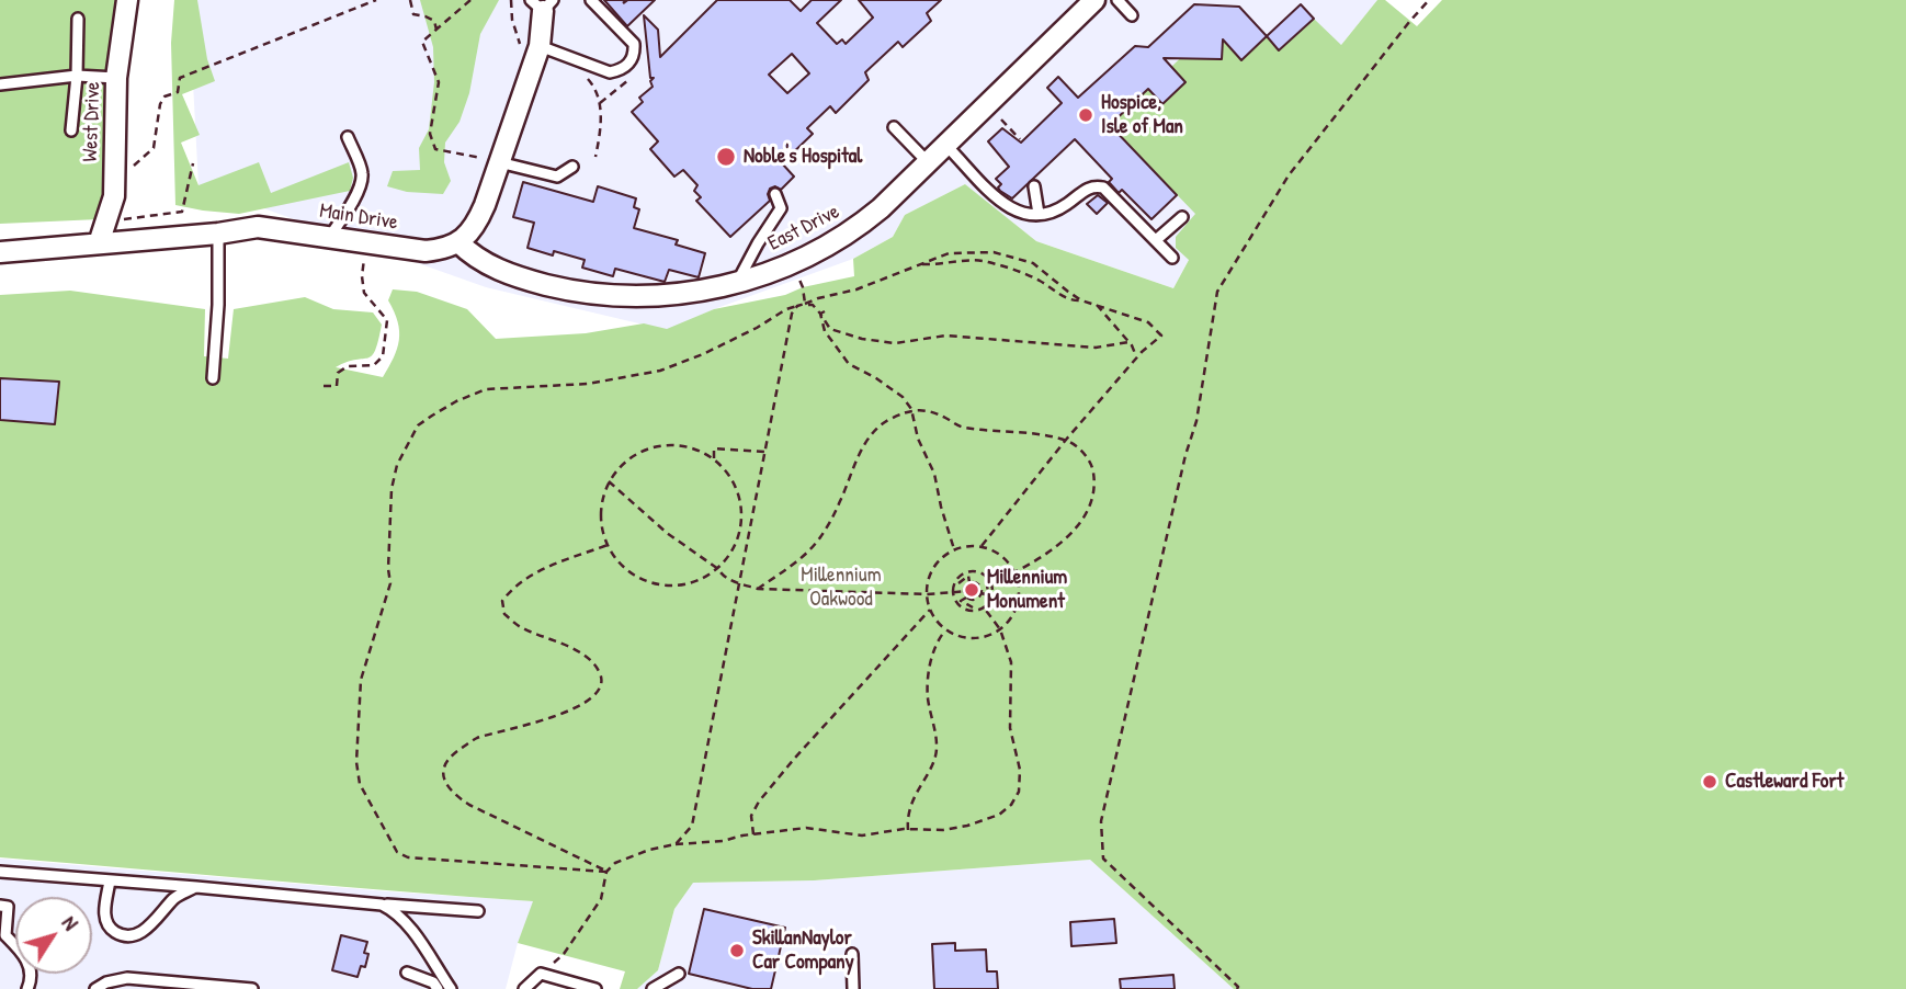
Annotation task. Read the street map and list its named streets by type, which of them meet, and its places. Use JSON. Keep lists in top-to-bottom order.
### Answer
{
  "streets": {
    "street": ["West Drive", "Main Drive", "East Drive"]
  },
  "crossings": [
    ["West Drive", "Main Drive"],
    ["Main Drive", "East Drive"]
  ],
  "parks": ["Millennium Oakwood"],
  "places": [
    "Hospice, Isle of Man",
    "Noble's Hospital",
    "Millennium Monument",
    "Castleward Fort",
    "SkillanNaylor Car Company"
  ],
  "north": "top right"
}
